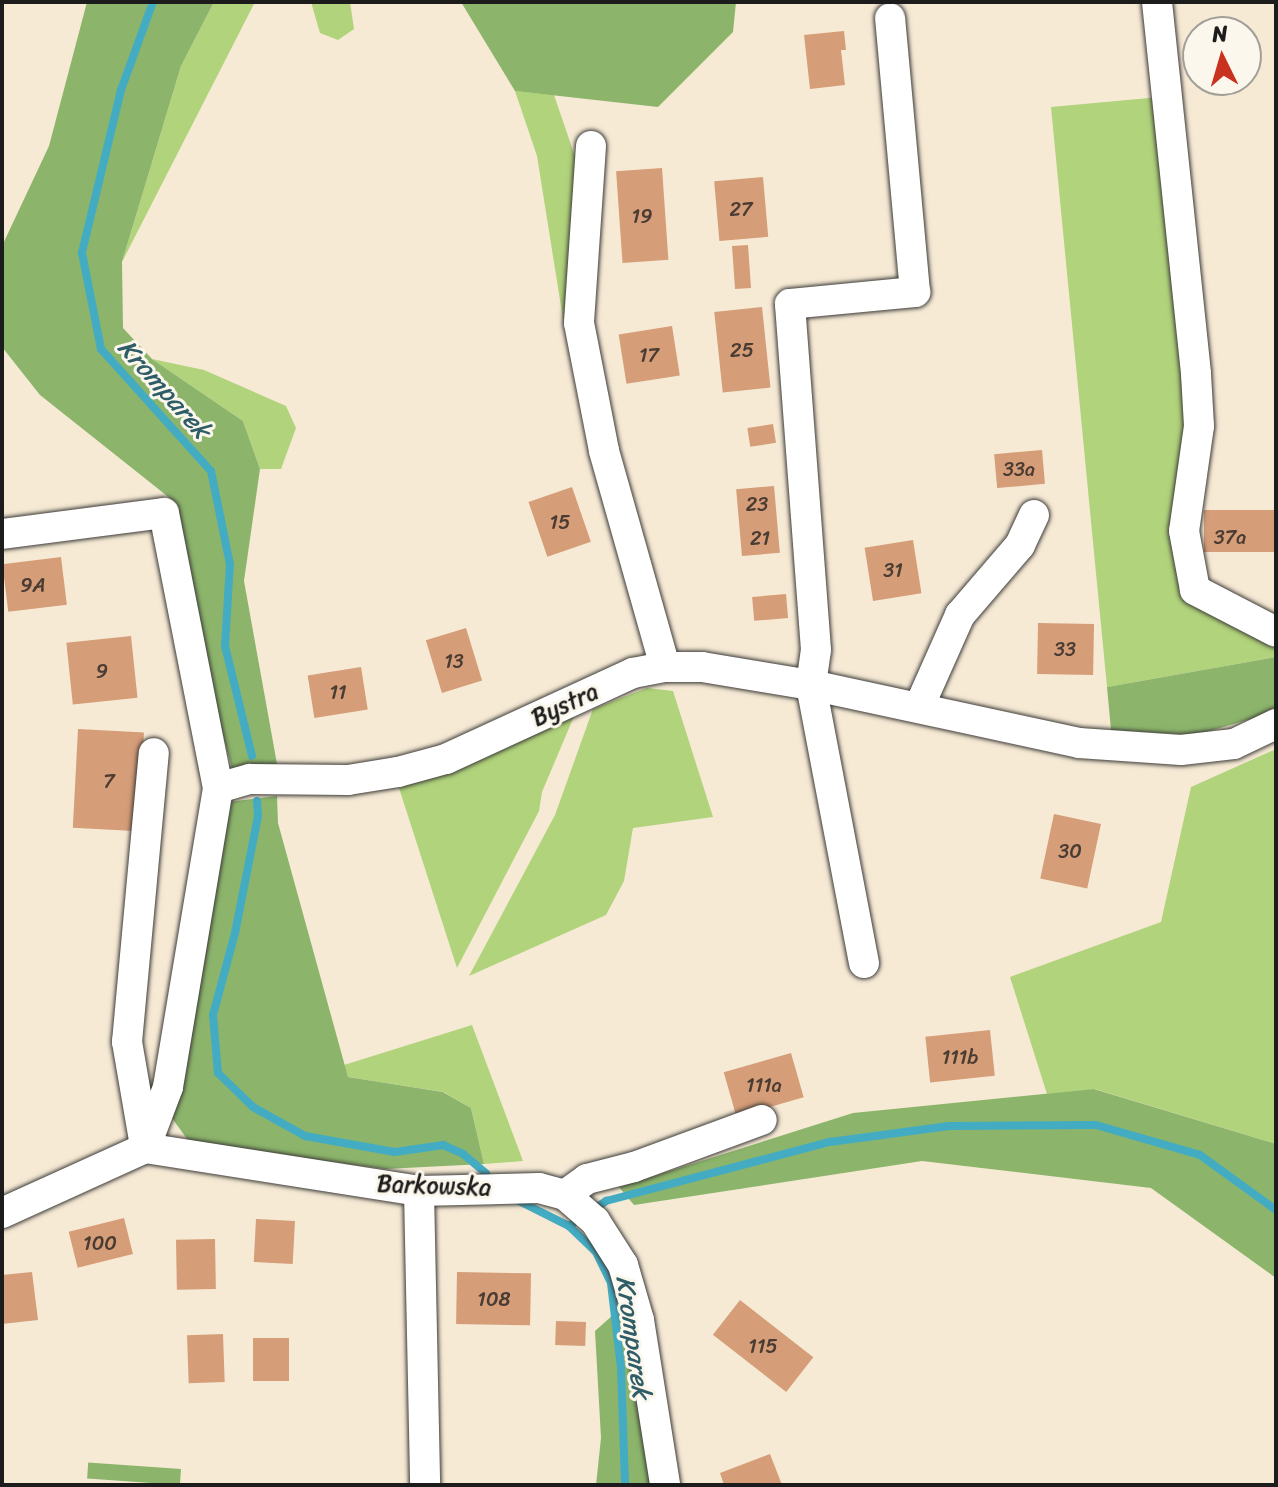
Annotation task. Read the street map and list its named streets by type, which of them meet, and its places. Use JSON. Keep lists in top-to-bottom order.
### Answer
{
  "streets": {
    "street": ["Bystra", "Barkowska"]
  },
  "water": ["Kromparek"],
  "house_numbers": [
    "27",
    "19",
    "25",
    "17",
    "33a",
    "23",
    "15",
    "37a",
    "21",
    "31",
    "9A",
    "33",
    "13",
    "9",
    "11",
    "7",
    "30",
    "111b",
    "111a",
    "100",
    "108",
    "115"
  ],
  "north": "top"
}
